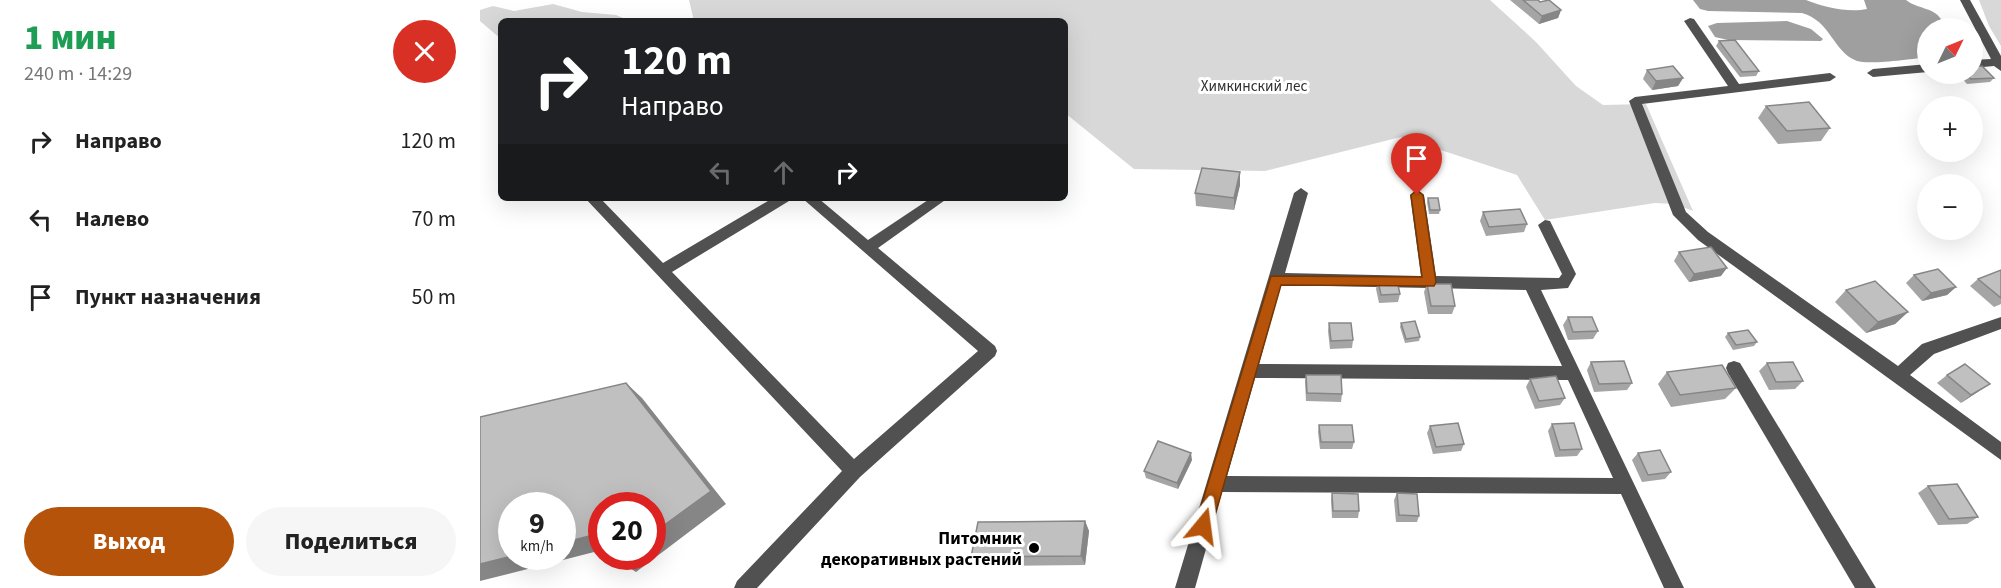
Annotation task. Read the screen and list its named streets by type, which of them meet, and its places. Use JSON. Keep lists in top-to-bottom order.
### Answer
{
  "parks": ["Химкинский лес"],
  "places": ["Питомник декоративных растений"],
  "north": "top right",
  "page": {
    "heading": ["1 мин", "240 m · 14:29"],
    "map_buttons": ["+", "−"],
    "turn": ["120 m", "Направо"],
    "list": [
      {
        "name": "Направо",
        "value": "120 m"
      },
      {
        "name": "Налево",
        "value": "70 m"
      },
      {
        "name": "Пункт назначения",
        "value": "50 m"
      }
    ],
    "speed": "9 km/h",
    "limit": "20",
    "buttons": ["Выход", "Поделиться"]
  }
}
